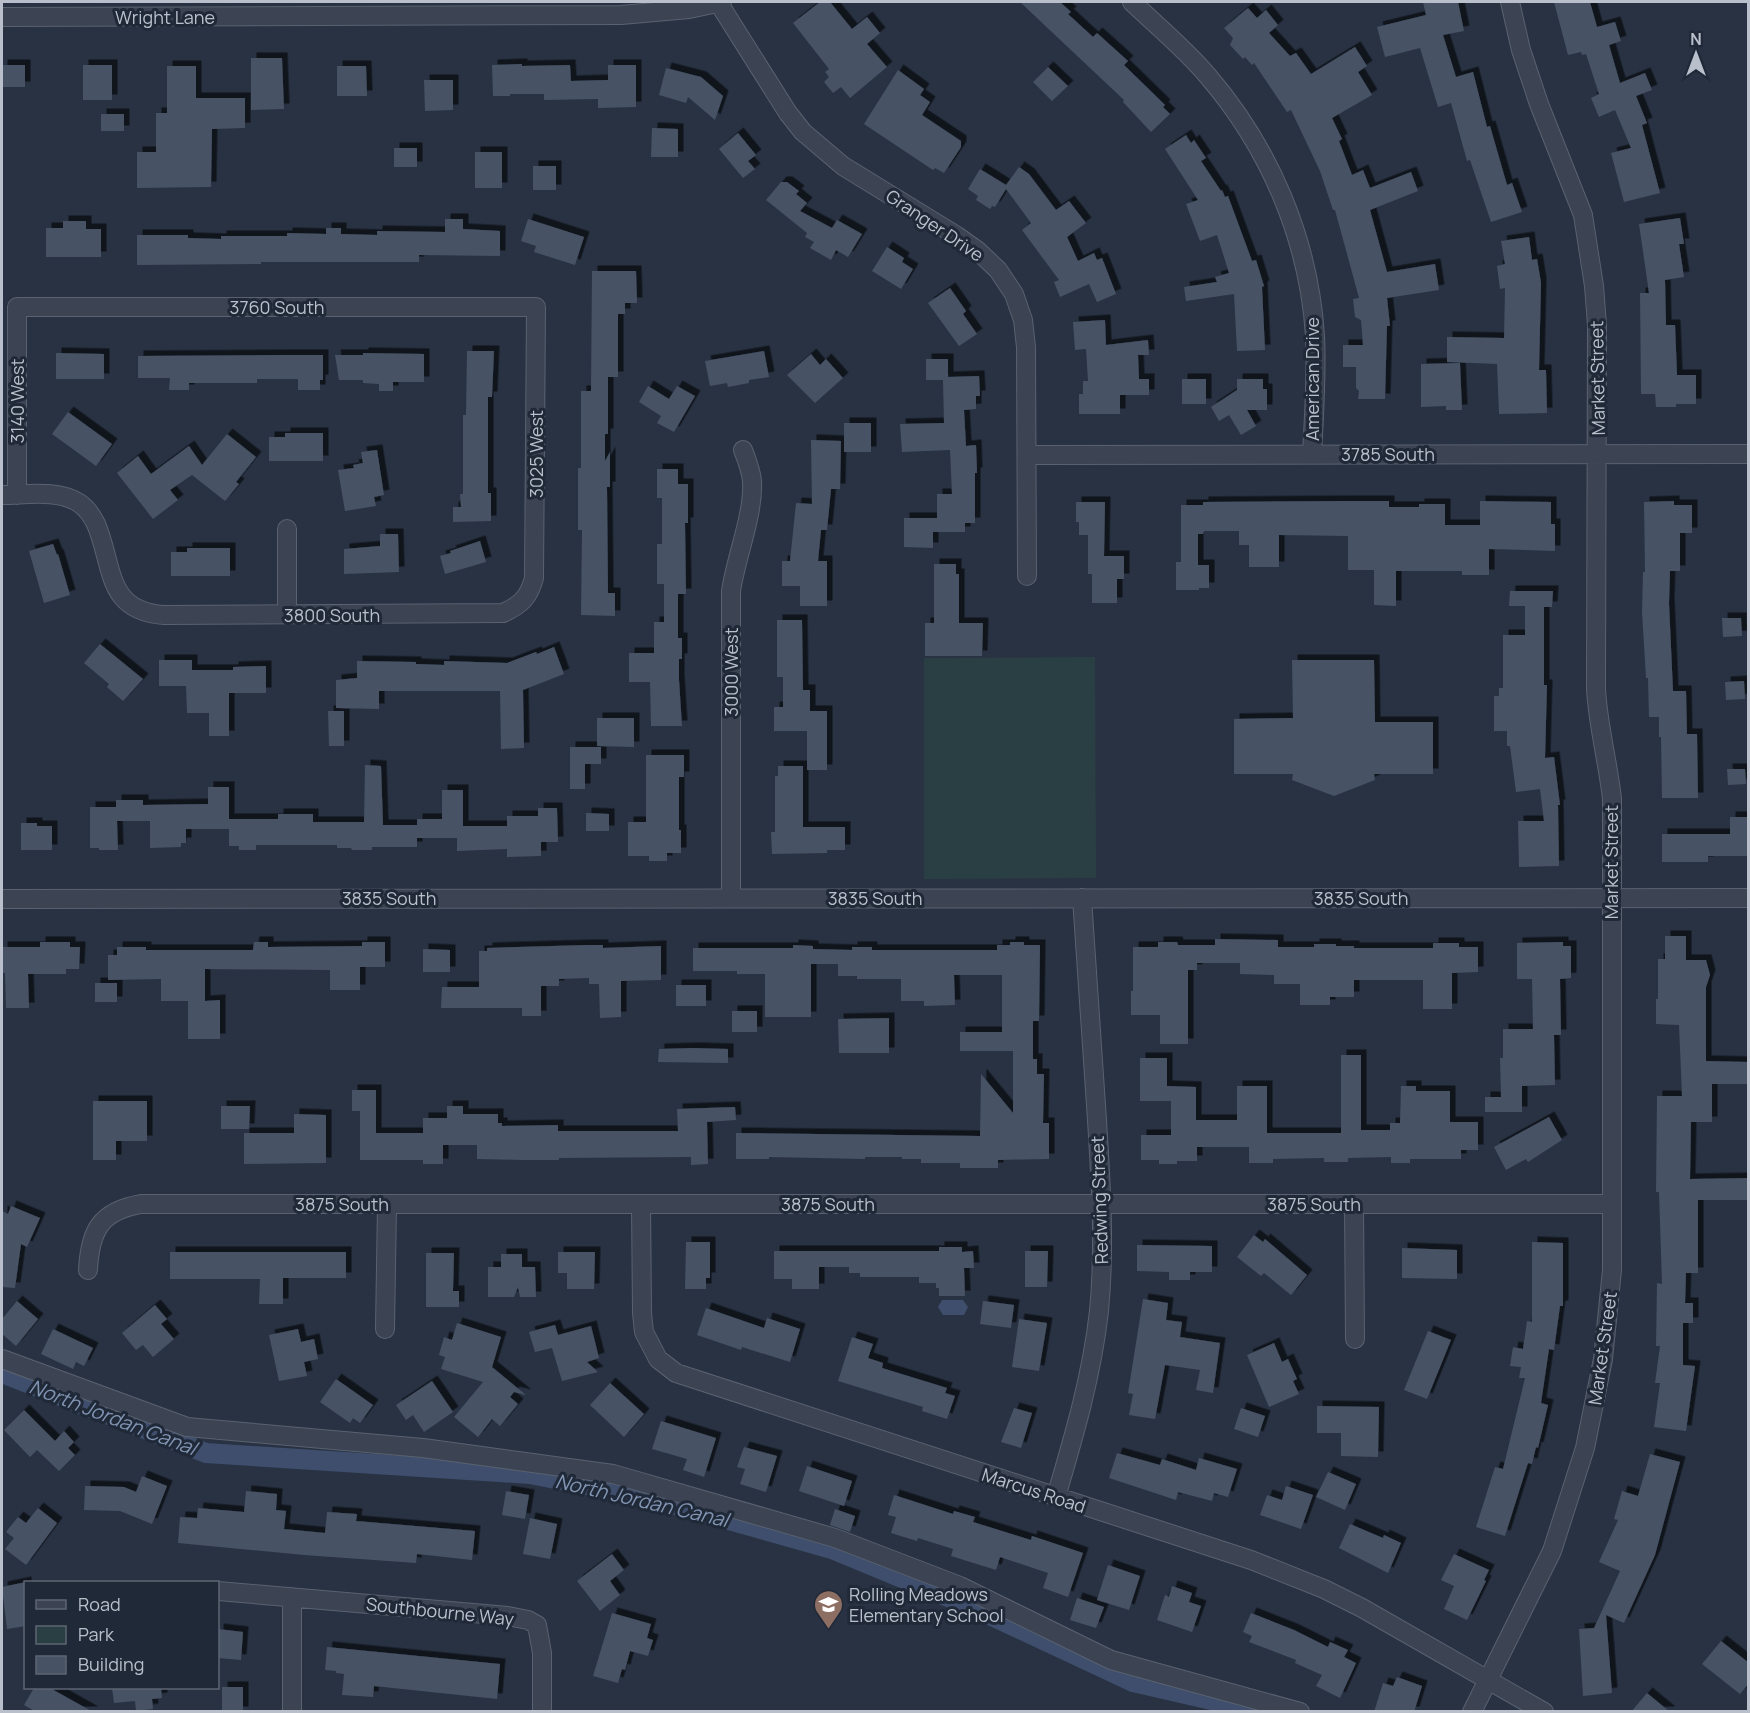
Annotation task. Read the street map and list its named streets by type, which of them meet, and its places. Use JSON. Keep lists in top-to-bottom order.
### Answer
{
  "streets": {
    "street": [
      "Wright Lane",
      "Granger Drive",
      "3760 South",
      "Market Street",
      "American Drive",
      "3140 West",
      "3025 West",
      "3785 South",
      "3800 South",
      "3000 West",
      "3835 South",
      "Redwing Street",
      "3875 South",
      "Marcus Road",
      "Southbourne Way"
    ]
  },
  "crossings": [
    ["Wright Lane", "Granger Drive"],
    ["Granger Drive", "3785 South"],
    ["3760 South", "3140 West"],
    ["3760 South", "3025 West"],
    ["Market Street", "3785 South"],
    ["Market Street", "3835 South"],
    ["Market Street", "3875 South"],
    ["Market Street", "Marcus Road"],
    ["American Drive", "3785 South"],
    ["3140 West", "3800 South"],
    ["3025 West", "3800 South"],
    ["3000 West", "3835 South"],
    ["3835 South", "Redwing Street"],
    ["Redwing Street", "3875 South"],
    ["Redwing Street", "Marcus Road"],
    ["3875 South", "Marcus Road"]
  ],
  "water": ["North Jordan Canal"],
  "places": {
    "school or university": ["Rolling Meadows Elementary School"]
  },
  "legend": ["Road", "Park", "Building"],
  "north": "top"
}
